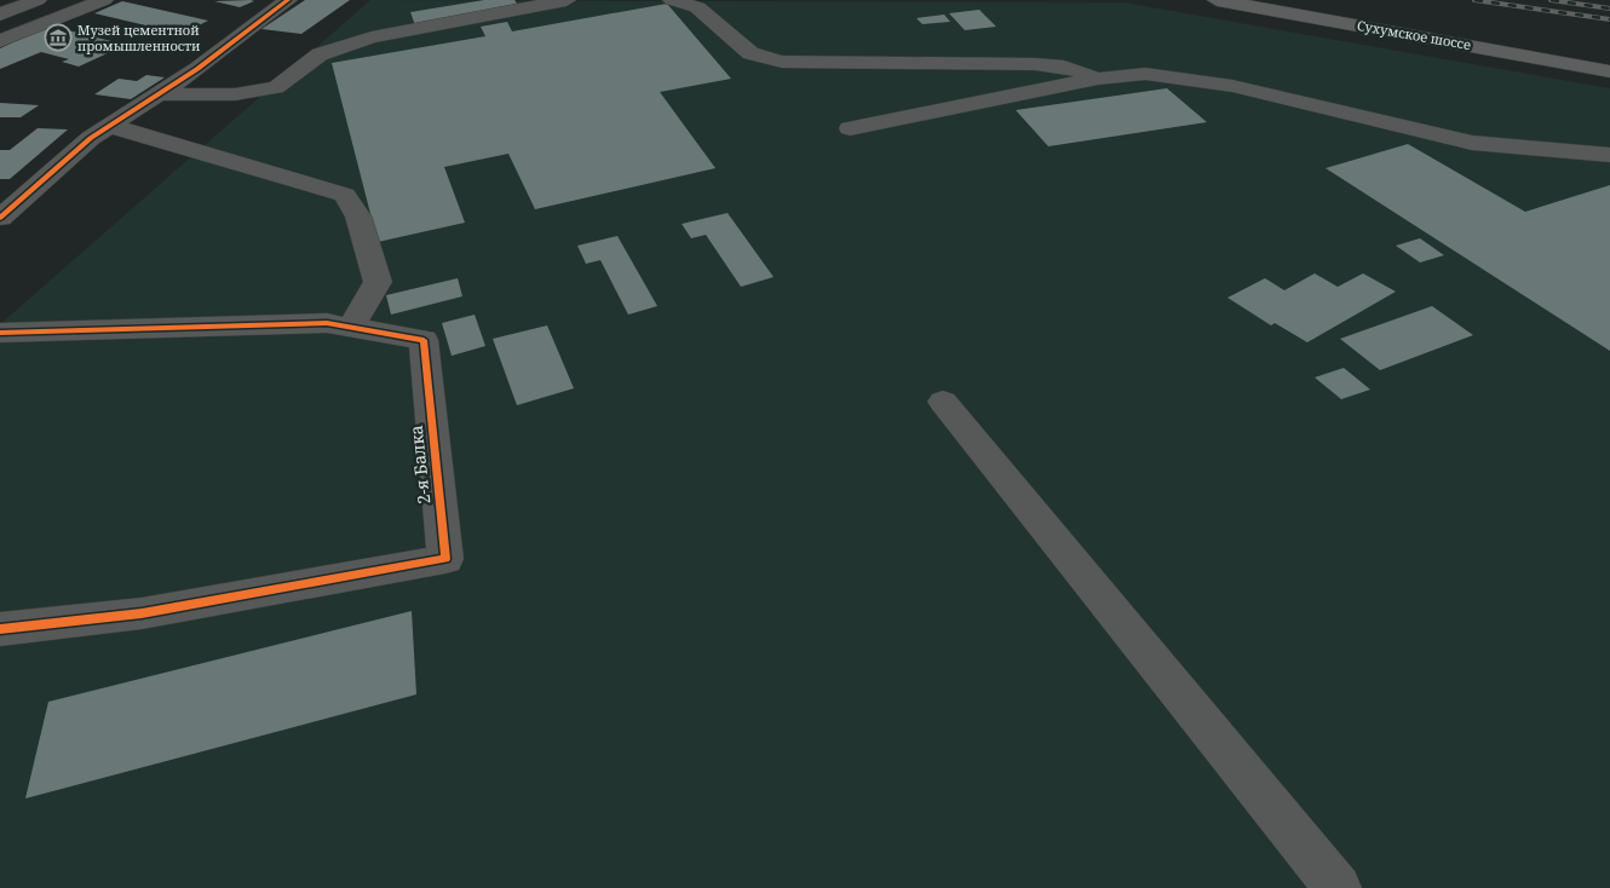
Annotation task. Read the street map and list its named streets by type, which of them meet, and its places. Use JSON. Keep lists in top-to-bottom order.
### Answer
{
  "streets": {
    "highway": ["Сухумское шоссе"],
    "street": ["2-я Балка"]
  },
  "places": {
    "museum": ["Музей цементной промышленности"]
  }
}
